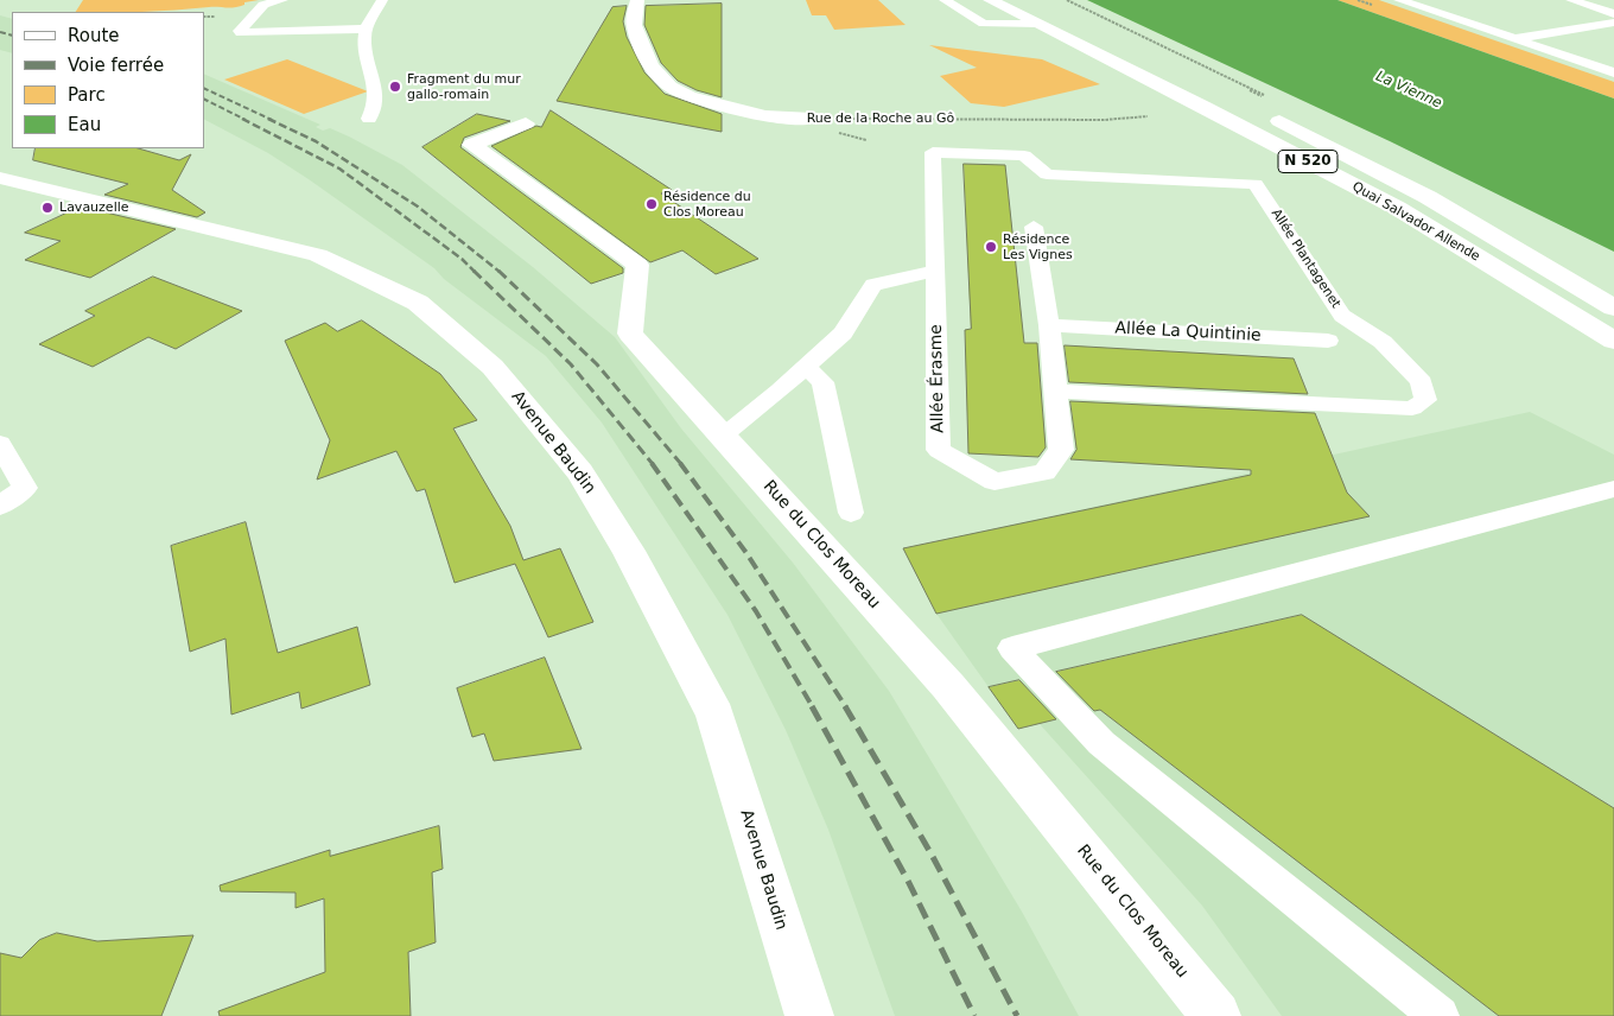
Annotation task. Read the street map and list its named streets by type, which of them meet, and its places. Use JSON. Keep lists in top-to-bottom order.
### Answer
{
  "streets": {
    "main road": [
      "Rue de la Roche au Gô",
      "N 520",
      "Quai Salvador Allende",
      "Avenue Baudin",
      "Rue du Clos Moreau"
    ],
    "lane": ["Allée Plantagenet", "Allée La Quintinie", "Allée Érasme"]
  },
  "crossings": [
    ["Allée Plantagenet", "Allée Érasme"],
    ["Allée La Quintinie", "Allée Érasme"]
  ],
  "water": ["La Vienne"],
  "places": [
    "Fragment du mur gallo-romain",
    "Résidence du Clos Moreau",
    "Lavauzelle",
    "Résidence Les Vignes"
  ],
  "legend": [
    "Route",
    "Voie ferrée",
    "Parc",
    "Eau"
  ]
}
